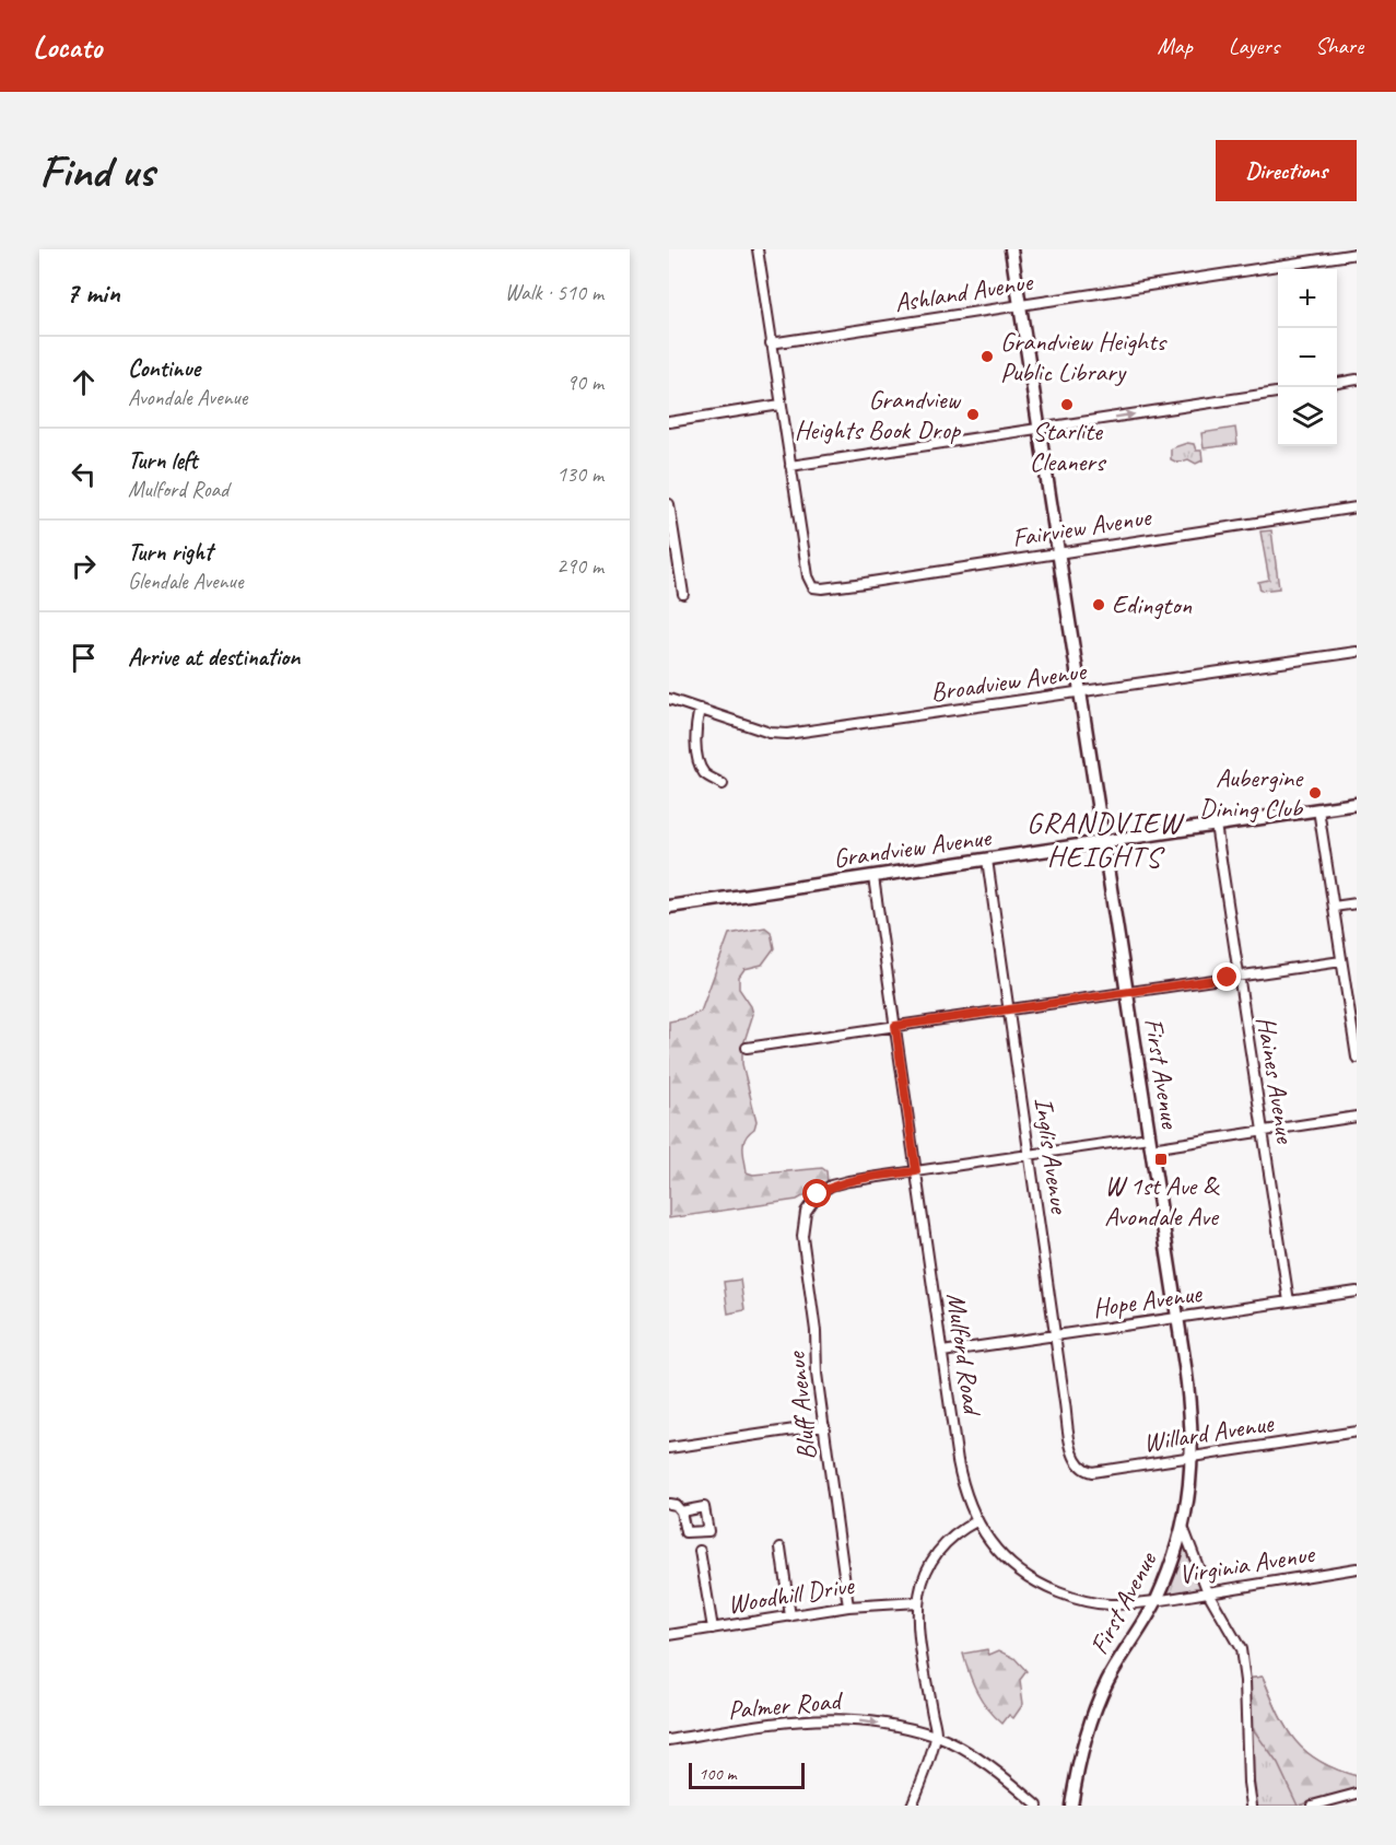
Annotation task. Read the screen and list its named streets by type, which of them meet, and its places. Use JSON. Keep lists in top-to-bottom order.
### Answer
{
  "streets": {
    "street": [
      "Ashland Avenue",
      "Fairview Avenue",
      "Broadview Avenue",
      "Grandview Avenue",
      "First Avenue",
      "Haines Avenue",
      "Inglis Avenue",
      "Hope Avenue",
      "Mulford Road",
      "Bluff Avenue",
      "Willard Avenue",
      "Virginia Avenue",
      "Woodhill Drive",
      "Palmer Road"
    ]
  },
  "crossings": [
    ["Ashland Avenue", "First Avenue"],
    ["Fairview Avenue", "First Avenue"],
    ["Broadview Avenue", "First Avenue"],
    ["Grandview Avenue", "First Avenue"],
    ["Grandview Avenue", "Haines Avenue"],
    ["Grandview Avenue", "Inglis Avenue"],
    ["Grandview Avenue", "Mulford Road"],
    ["First Avenue", "Hope Avenue"],
    ["First Avenue", "Willard Avenue"],
    ["First Avenue", "Virginia Avenue"],
    ["Haines Avenue", "Hope Avenue"],
    ["Inglis Avenue", "Hope Avenue"],
    ["Inglis Avenue", "Willard Avenue"],
    ["Hope Avenue", "Mulford Road"],
    ["Mulford Road", "Bluff Avenue"],
    ["Mulford Road", "Virginia Avenue"],
    ["Bluff Avenue", "Woodhill Drive"]
  ],
  "one_way": ["Palmer Road"],
  "districts": ["GRANDVIEW HEIGHTS"],
  "places": {
    "other": [
      "Grandview Heights Public Library",
      "Starlite Cleaners",
      "Grandview Heights Book Drop",
      "Edington",
      "Aubergine Dining Club"
    ],
    "transit": ["W 1st Ave & Avondale Ave"]
  },
  "scale_bar": "100 m",
  "page": {
    "header": "Locato",
    "nav": ["Map", "Layers", "Share"],
    "buttons": "Directions",
    "title": "Find us",
    "heading": ["7 min", "Walk · 510 m"],
    "map_buttons": ["+", "−"],
    "list": [
      ["Continue", "Avondale Avenue", "90 m"],
      ["Turn left", "Mulford Road", "130 m"],
      ["Turn right", "Glendale Avenue", "290 m"],
      "Arrive at destination"
    ],
    "scale": "100 m"
  }
}
